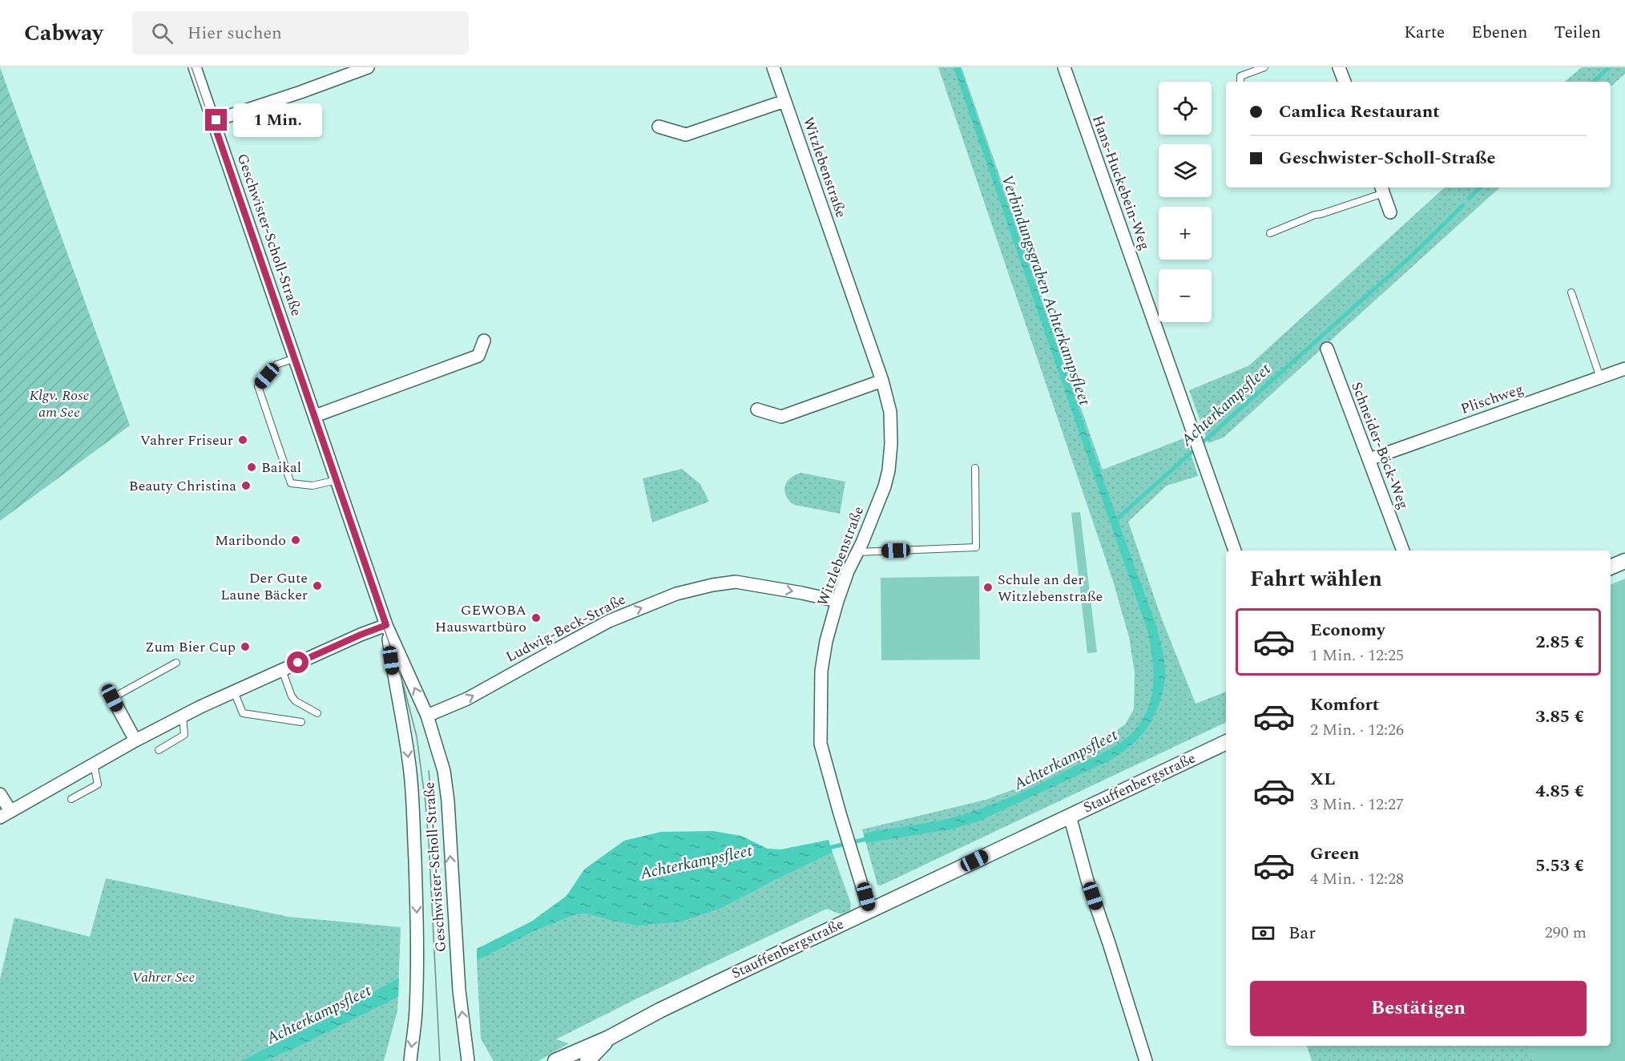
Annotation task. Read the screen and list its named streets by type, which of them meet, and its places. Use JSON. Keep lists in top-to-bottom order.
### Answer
{
  "streets": {
    "street": [
      "Witzlebenstraße",
      "Hans-Huckebein-Weg",
      "Geschwister-Scholl-Straße",
      "Plischweg",
      "Schneider-Böck-Weg",
      "Ludwig-Beck-Straße",
      "Stauffenbergstraße"
    ]
  },
  "crossings": [
    ["Witzlebenstraße", "Ludwig-Beck-Straße"],
    ["Witzlebenstraße", "Stauffenbergstraße"],
    ["Geschwister-Scholl-Straße", "Ludwig-Beck-Straße"],
    ["Plischweg", "Schneider-Böck-Weg"]
  ],
  "one_way": ["Ludwig-Beck-Straße"],
  "water": ["Verbindungsgraben Achterkampsfleet", "Achterkampsfleet"],
  "parks": ["Klgv. Rose am See", "Vahrer See"],
  "places": [
    "Vahrer Friseur",
    "Baikal",
    "Beauty Christina",
    "Maribondo",
    "Der Gute Laune Bäcker",
    "Schule an der Witzlebenstraße",
    "GEWOBA Hauswartbüro",
    "Zum Bier Cup"
  ],
  "page": {
    "header": "Cabway",
    "search": "Hier suchen",
    "nav": ["Karte", "Ebenen", "Teilen"],
    "map_buttons": ["+", "−"],
    "banner": ["Camlica Restaurant", "Geschwister-Scholl-Straße"],
    "bubble": "1 Min.",
    "heading": "Fahrt wählen",
    "list": [
      {
        "name": "Economy",
        "note": "1 Min. · 12:25",
        "value": "2.85 €"
      },
      {
        "name": "Komfort",
        "note": "2 Min. · 12:26",
        "value": "3.85 €"
      },
      {
        "name": "XL",
        "note": "3 Min. · 12:27",
        "value": "4.85 €"
      },
      {
        "name": "Green",
        "note": "4 Min. · 12:28",
        "value": "5.53 €"
      }
    ],
    "pay": ["Bar", "290 m"],
    "buttons": "Bestätigen"
  }
}
